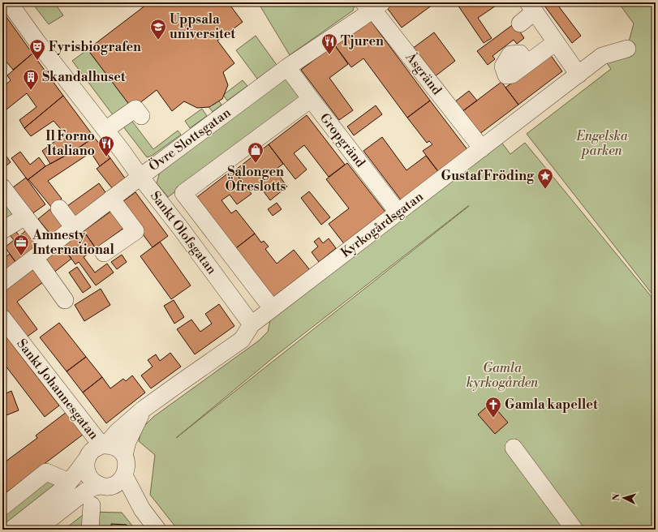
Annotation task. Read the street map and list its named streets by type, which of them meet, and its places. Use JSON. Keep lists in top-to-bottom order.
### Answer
{
  "streets": {
    "street": [
      "Åsgränd",
      "Övre Slottsgatan",
      "Gropgränd",
      "Kyrkogårdsgatan",
      "Sankt Olofsgatan",
      "Sankt Johannesgatan"
    ]
  },
  "crossings": [
    ["Åsgränd", "Övre Slottsgatan"],
    ["Åsgränd", "Kyrkogårdsgatan"],
    ["Övre Slottsgatan", "Gropgränd"],
    ["Övre Slottsgatan", "Sankt Olofsgatan"],
    ["Gropgränd", "Kyrkogårdsgatan"],
    ["Gropgränd", "Sankt Olofsgatan"],
    ["Kyrkogårdsgatan", "Sankt Olofsgatan"],
    ["Kyrkogårdsgatan", "Sankt Johannesgatan"]
  ],
  "parks": ["Engelska parken", "Gamla kyrkogården"],
  "places": {
    "school or university": ["Uppsala universitet"],
    "restaurant": ["Tjuren", "Il Forno Italiano"],
    "theatre": ["Fyrisbiografen"],
    "building": ["Skandalhuset"],
    "shop": ["Salongen Öfreslotts"],
    "place": ["Gustaf Fröding"],
    "office": ["Amnesty International"],
    "church": ["Gamla kapellet"]
  },
  "north": "left"
}
